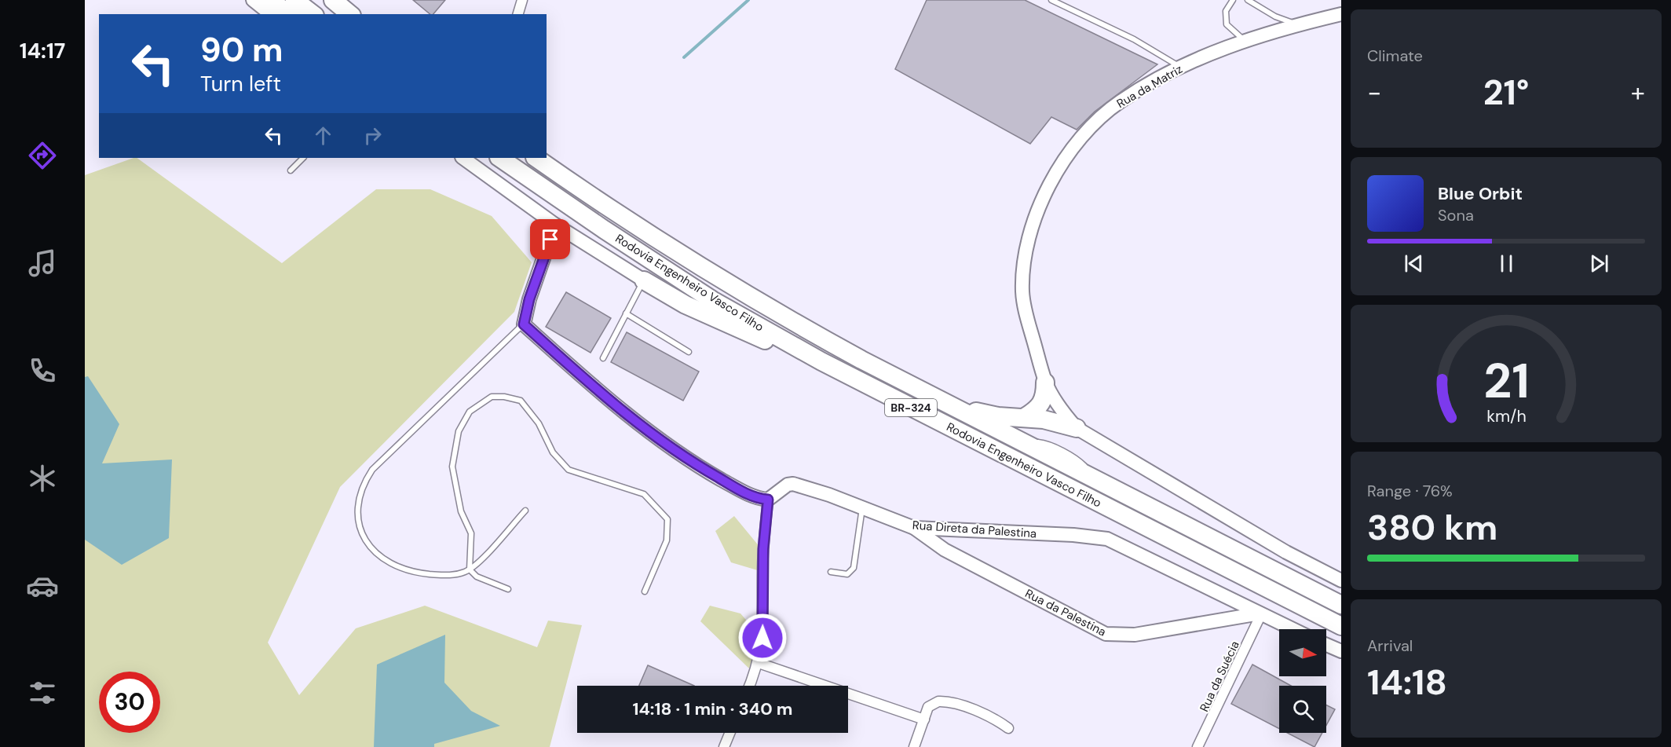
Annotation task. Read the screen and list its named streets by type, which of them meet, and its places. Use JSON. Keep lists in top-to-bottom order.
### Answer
{
  "streets": {
    "highway": ["Rodovia Engenheiro Vasco Filho", "BR-324"],
    "main road": ["Rua da Matriz", "Rua Direta da Palestina", "Rua da Palestina"],
    "street": ["Rua da Suécia"]
  },
  "crossings": [
    ["Rua Direta da Palestina", "Rua da Palestina"],
    ["Rua Direta da Palestina", "Rua da Suécia"],
    ["Rua da Palestina", "Rua da Suécia"]
  ],
  "north": "right",
  "page": {
    "tabs": "14:17",
    "tile": [
      "Climate",
      ["Range · 76%", "380 km"],
      ["Arrival", "14:18"]
    ],
    "turn": ["90 m", "Turn left"],
    "heat": ["−", "21°", "+"],
    "song": ["Blue Orbit", "Sona"],
    "limit": "30",
    "trip": "14:18 · 1 min · 340 m",
    "gauge": ["21", "km/h"]
  }
}
